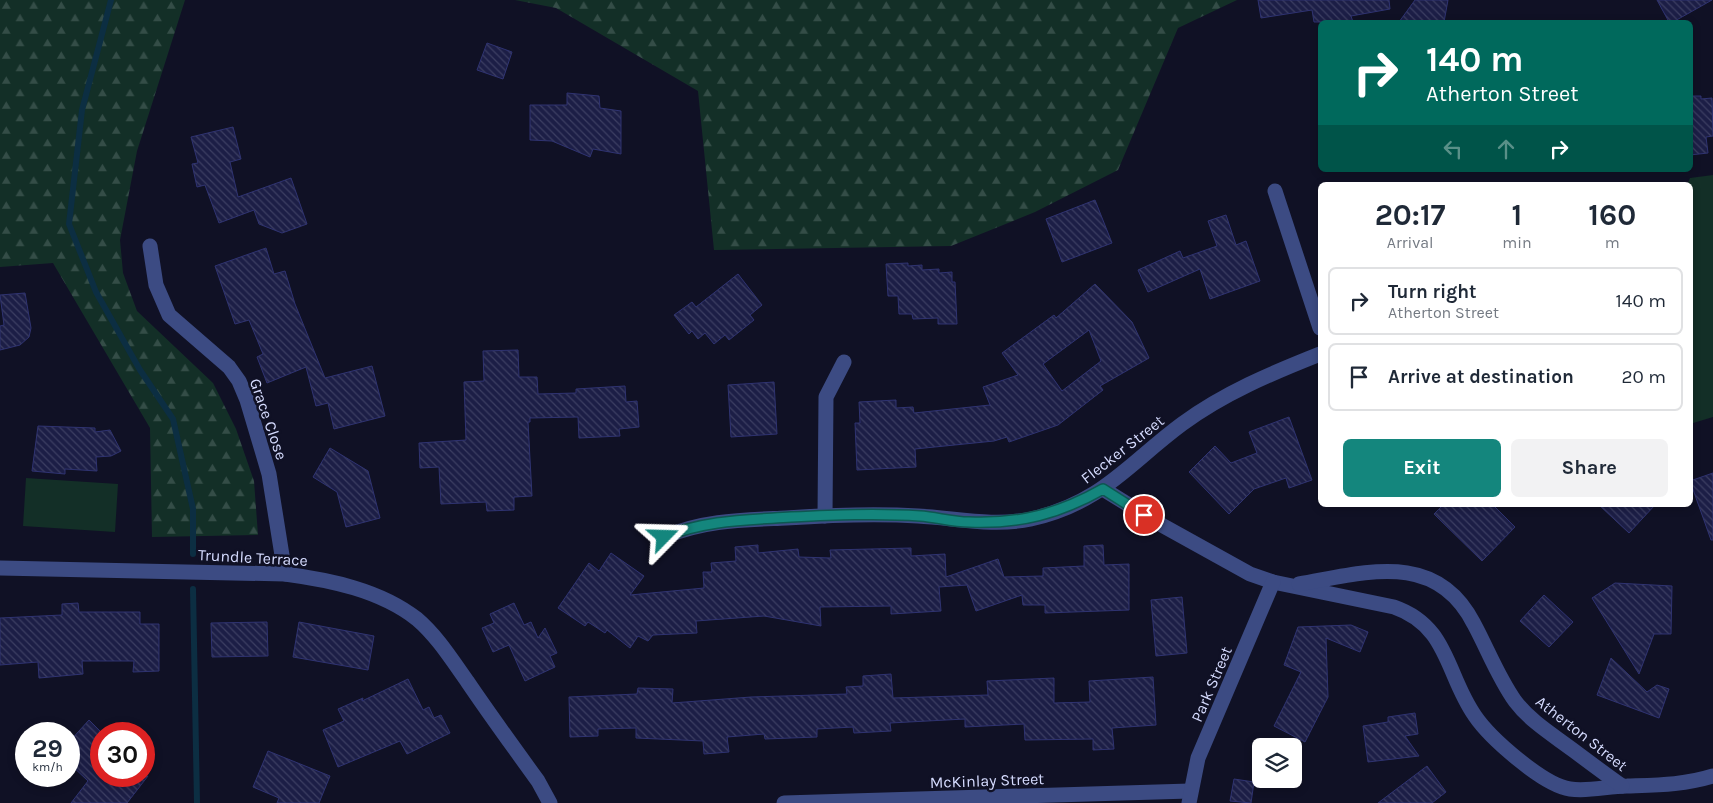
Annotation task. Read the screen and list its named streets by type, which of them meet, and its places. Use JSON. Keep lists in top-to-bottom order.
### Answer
{
  "streets": {
    "street": [
      "Grace Close",
      "Flecker Street",
      "Trundle Terrace",
      "Park Street",
      "Atherton Street",
      "McKinlay Street"
    ]
  },
  "crossings": [
    ["Grace Close", "Trundle Terrace"],
    ["Flecker Street", "Atherton Street"],
    ["Park Street", "Atherton Street"],
    ["Park Street", "McKinlay Street"]
  ],
  "page": {
    "turn": ["140 m", "Atherton Street"],
    "eta": [
      "20:17",
      "Arrival",
      "1",
      "min",
      "160",
      "m"
    ],
    "list": [
      {
        "name": "Turn right",
        "note": "Atherton Street",
        "value": "140 m"
      },
      {
        "name": "Arrive at destination",
        "value": "20 m"
      }
    ],
    "buttons": ["Exit", "Share"],
    "speed": "29 km/h",
    "limit": "30"
  }
}
